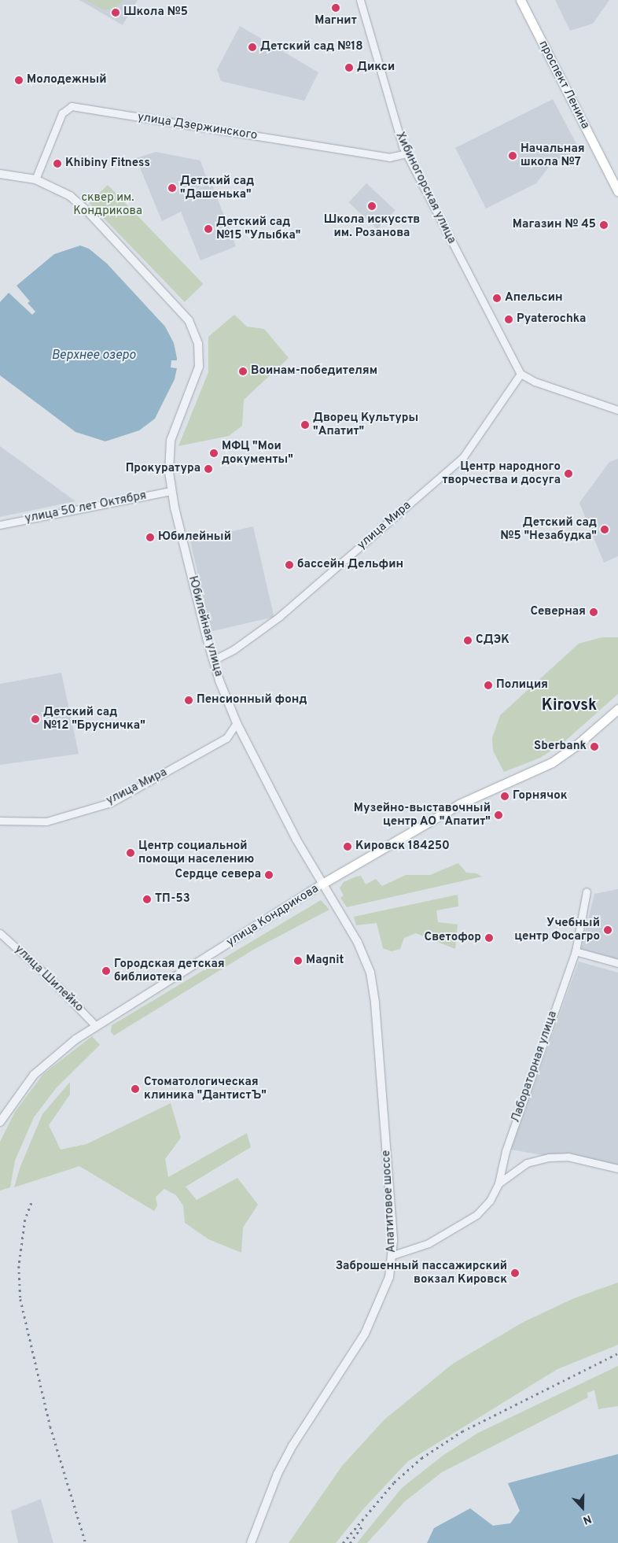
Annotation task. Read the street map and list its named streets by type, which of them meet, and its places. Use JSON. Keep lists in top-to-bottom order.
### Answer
{
  "streets": {
    "main road": ["проспект Ленина"],
    "street": [
      "улица Дзержинского",
      "Хибиногорская улица",
      "улица 50 лет Октября",
      "улица Мира",
      "Юбилейная улица",
      "улица Кондрикова",
      "улица Шилейко",
      "Лабораторная улица",
      "Апатитовое шоссе"
    ]
  },
  "crossings": [
    ["улица Дзержинского", "Хибиногорская улица"],
    ["улица Дзержинского", "Юбилейная улица"],
    ["Хибиногорская улица", "улица Мира"],
    ["улица 50 лет Октября", "Юбилейная улица"],
    ["улица Мира", "Юбилейная улица"],
    ["Юбилейная улица", "улица Кондрикова"],
    ["Юбилейная улица", "Апатитовое шоссе"],
    ["улица Кондрикова", "улица Шилейко"],
    ["улица Кондрикова", "Апатитовое шоссе"],
    ["Лабораторная улица", "Апатитовое шоссе"]
  ],
  "districts": ["Kirovsk"],
  "water": ["Верхнее озеро"],
  "parks": ["сквер им. Кондрикова"],
  "places": [
    "Магнит",
    "Школа №5",
    "Детский сад №18",
    "Дикси",
    "Молодежный",
    "Начальная школа №7",
    "Khibiny Fitness",
    "Детский сад \"Дашенька\"",
    "Школа искусств им. Розанова",
    "Магазин № 45",
    "Детский сад №15 \"Улыбка\"",
    "Апельсин",
    "Pyaterochka",
    "Воинам-победителям",
    "Дворец Культуры \"Апатит\"",
    "МФЦ \"Мои документы\"",
    "Прокуратура",
    "Центр народного творчества и досуга",
    "Детский сад №5 \"Незабудка\"",
    "Юбилейный",
    "бассейн Дельфин",
    "Северная",
    "СДЭК",
    "Полиция",
    "Пенсионный фонд",
    "Детский сад №12 \"Брусничка\"",
    "Sberbank",
    "Горнячок",
    "Музейно-выставочный центр АО \"Апатит\"",
    "Кировск 184250",
    "Центр социальной помощи населению",
    "Сердце севера",
    "ТП-53",
    "Учебный центр Фосагро",
    "Светофор",
    "Magnit",
    "Городская детская библиотека",
    "Стоматологическая клиника \"ДантистЪ\"",
    "Заброшенный пассажирский вокзал Кировск"
  ],
  "north": "bottom"
}
